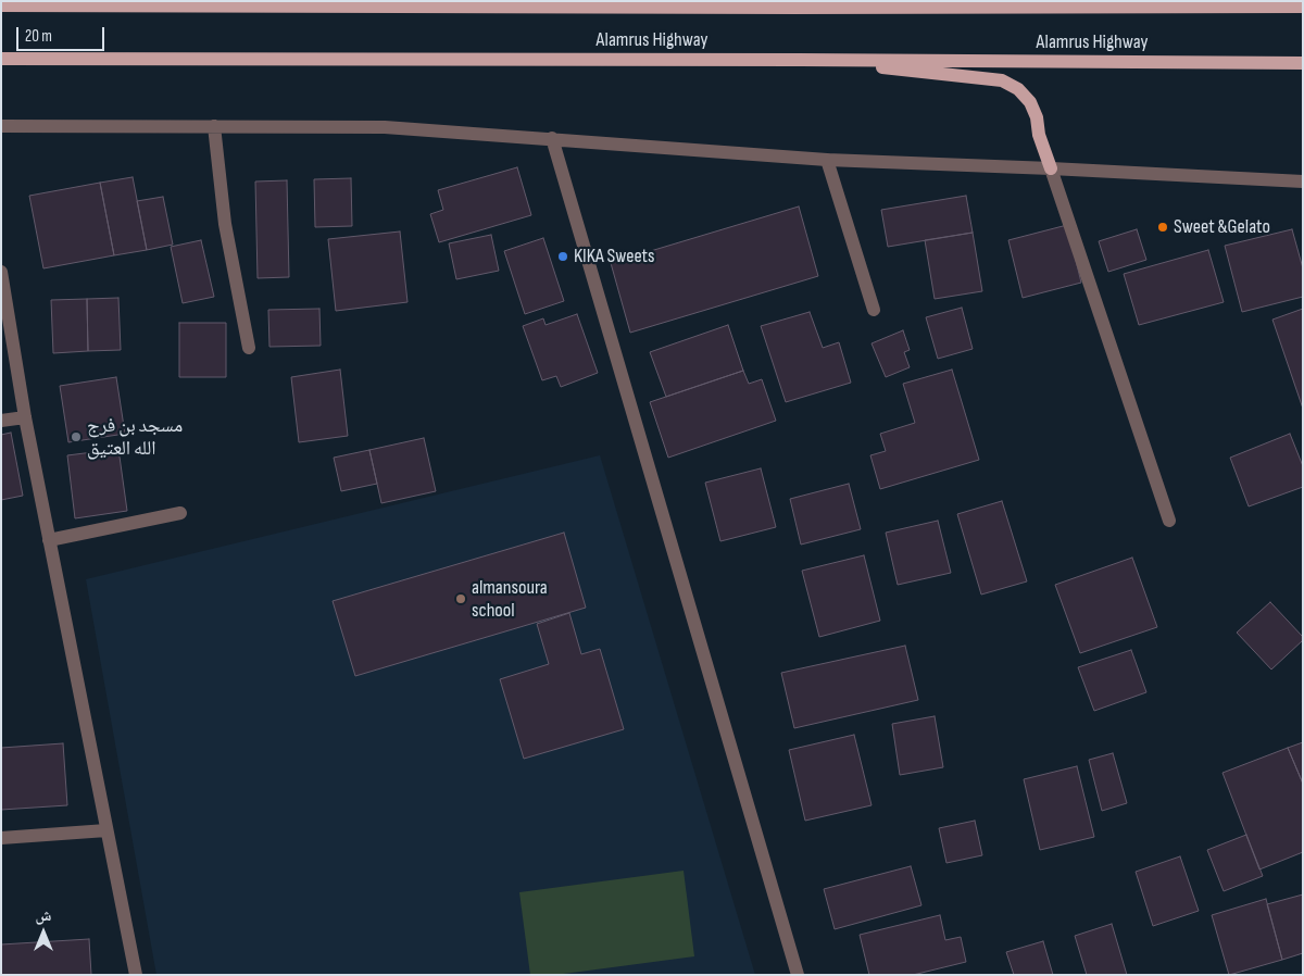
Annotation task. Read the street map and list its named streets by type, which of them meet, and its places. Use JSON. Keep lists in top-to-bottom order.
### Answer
{
  "streets": {
    "main road": ["Alamrus Highway"]
  },
  "places": [
    "Sweet &Gelato",
    "KIKA Sweets",
    "مسجد بن فرج الله العتيق",
    "almansoura school"
  ],
  "scale_bar": "20 m",
  "north": "top"
}
